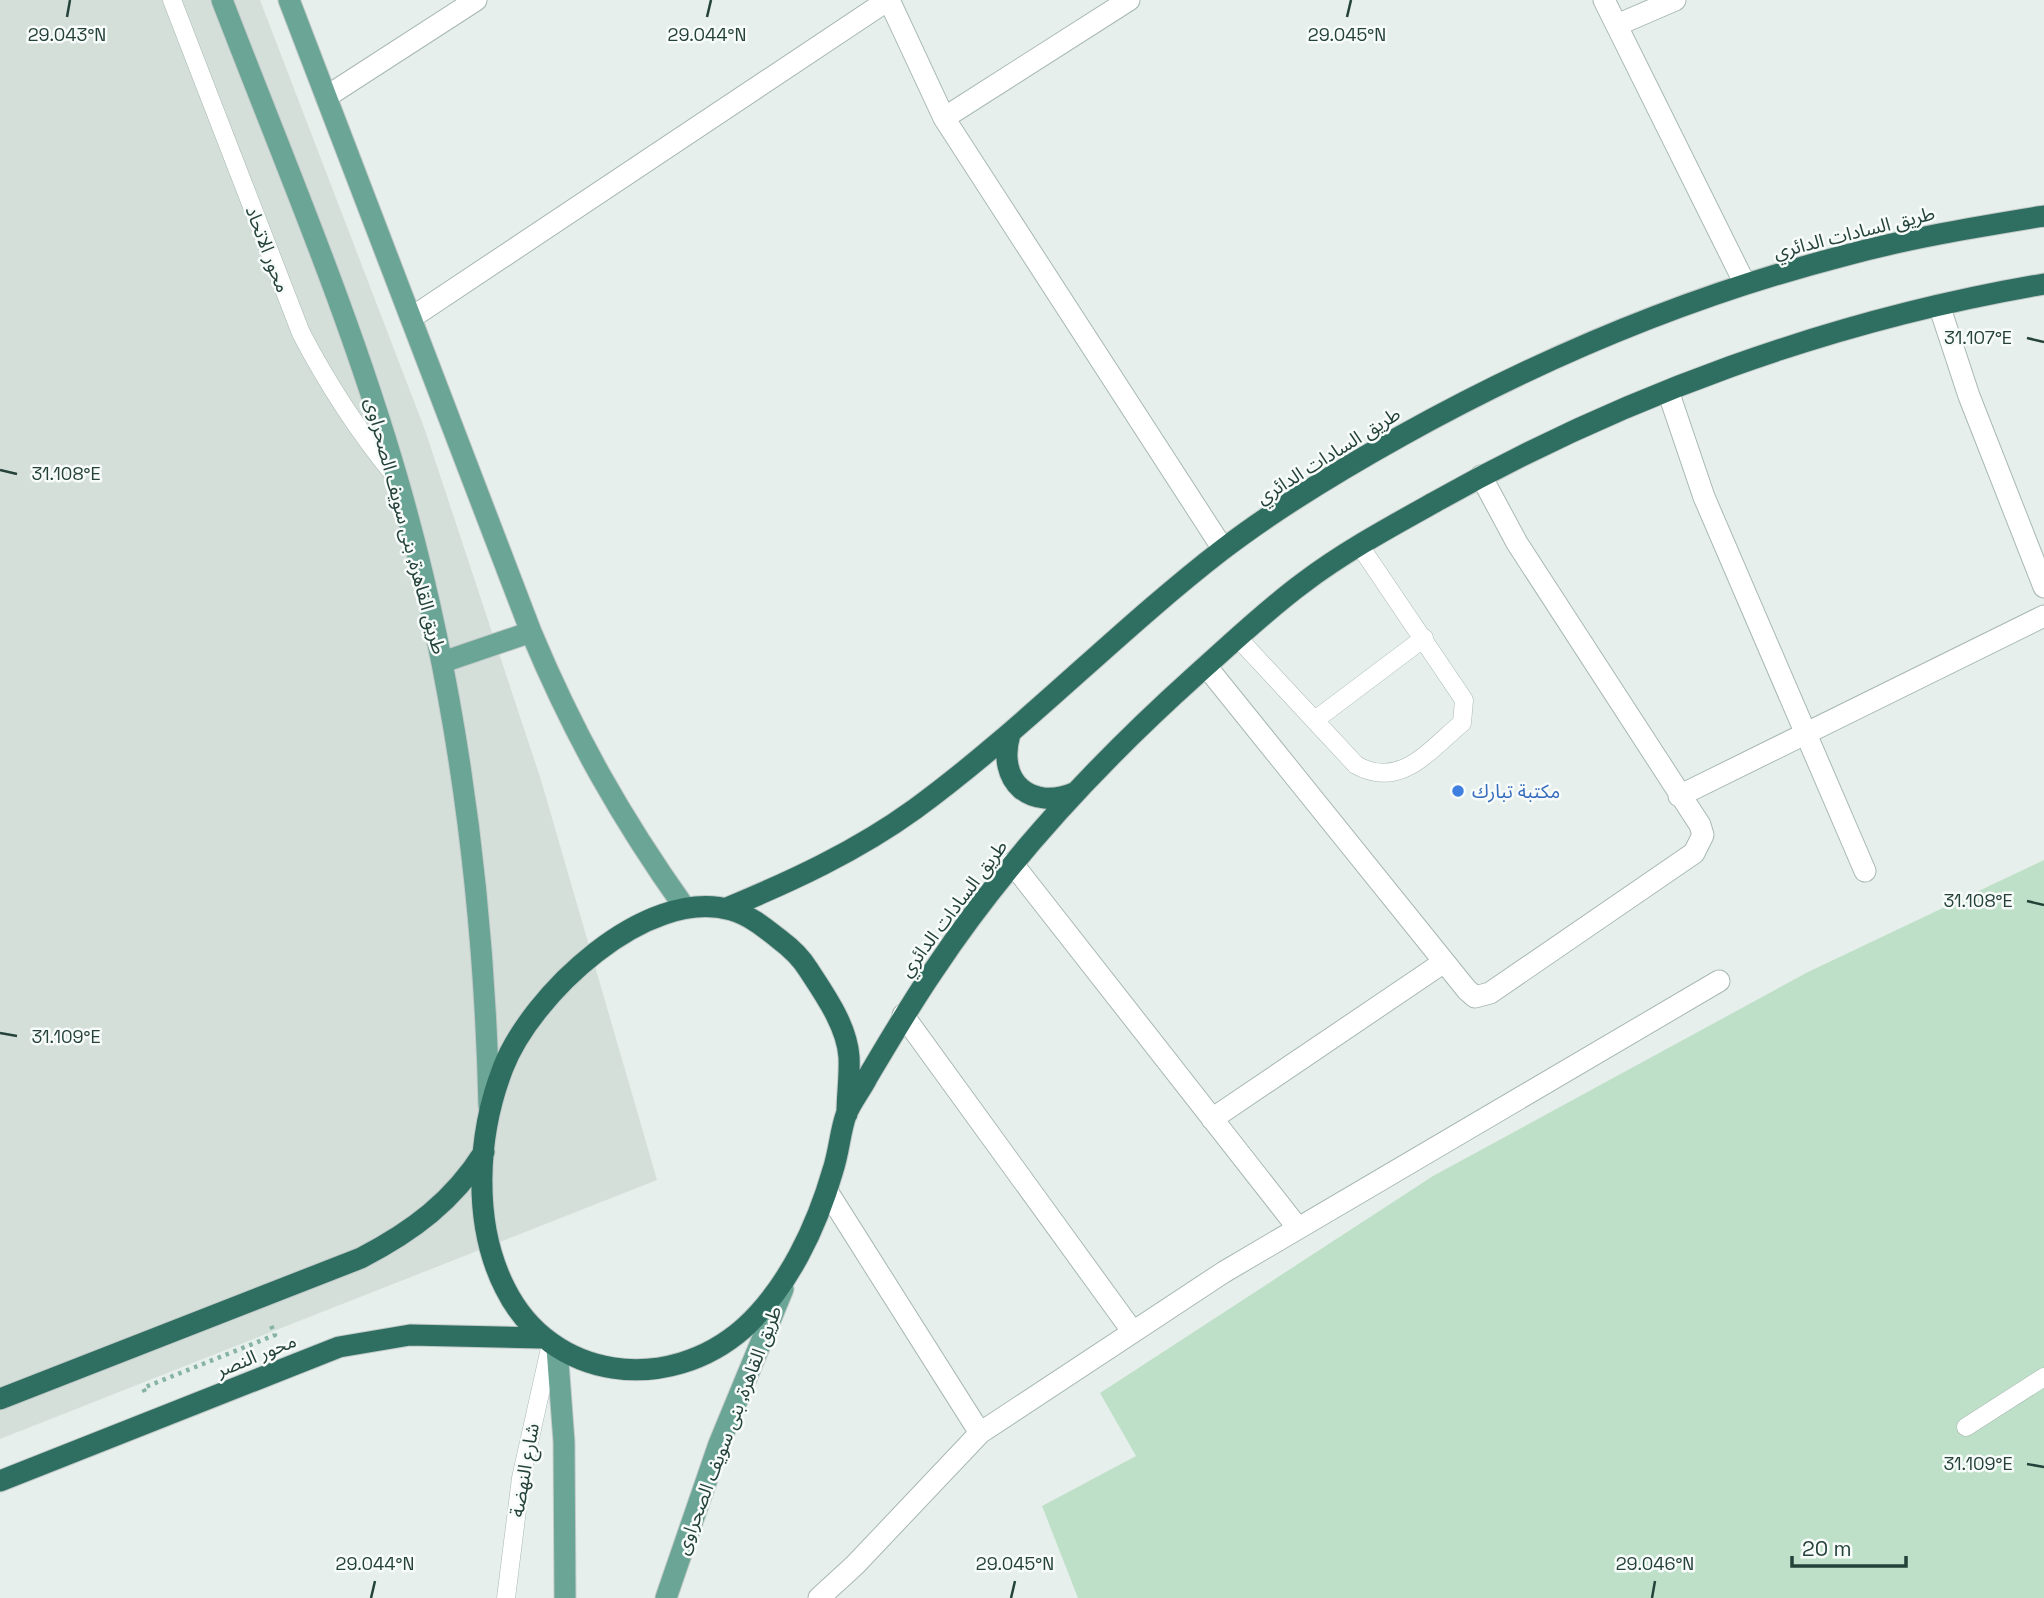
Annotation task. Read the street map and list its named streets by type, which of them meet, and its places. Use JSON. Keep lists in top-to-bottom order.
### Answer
{
  "streets": {
    "highway": ["طريق السادات الدائري", "محور النصر"],
    "main road": ["طريق القاهرة, بنى سويف الصحراوى"],
    "lane": ["محور الاتحاد", "شارع النهضة"]
  },
  "crossings": [
    ["محور الاتحاد", "طريق القاهرة, بنى سويف الصحراوى"],
    ["محور النصر", "شارع النهضة"]
  ],
  "places": ["مكتبة تبارك"],
  "scale_bar": "20 m",
  "coordinates": [
    "29.043°N",
    "29.044°N",
    "29.045°N",
    "31.107°E",
    "31.108°E",
    "31.109°E",
    "29.046°N"
  ]
}
